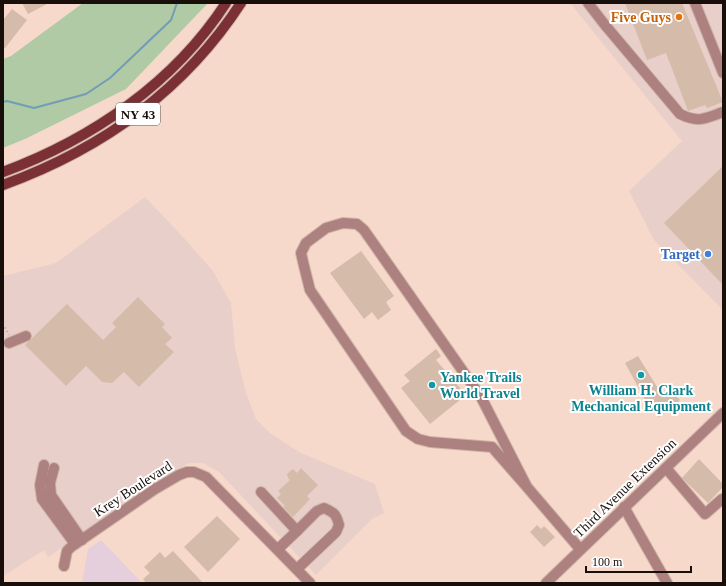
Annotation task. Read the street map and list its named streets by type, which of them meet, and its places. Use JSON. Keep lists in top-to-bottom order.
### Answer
{
  "streets": {
    "main road": ["NY 43"],
    "street": ["Third Avenue Extension", "Krey Boulevard"]
  },
  "places": [
    "Five Guys",
    "Target",
    "William H. Clark Mechanical Equipment",
    "Yankee Trails World Travel"
  ],
  "scale_bar": "100 m"
}
